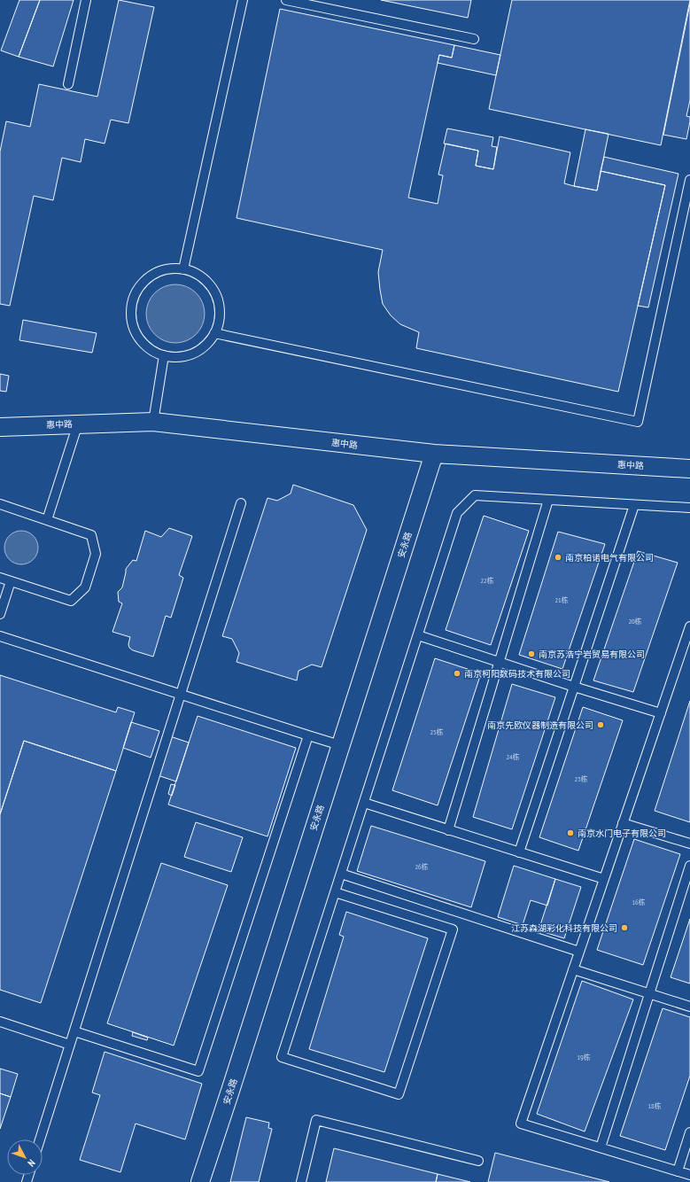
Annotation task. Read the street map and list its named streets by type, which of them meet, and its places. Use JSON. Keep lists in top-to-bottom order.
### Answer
{
  "streets": {
    "street": ["惠中路", "安永路"]
  },
  "crossings": [
    ["惠中路", "安永路"]
  ],
  "places": [
    "南京柏诺电气有限公司",
    "南京苏浩宁岩贸易有限公司",
    "南京柯阳数码技术有限公司",
    "南京先欧仪器制造有限公司",
    "南京水门电子有限公司",
    "江苏森湖彩化科技有限公司"
  ],
  "house_numbers": [
    "22栋",
    "21栋",
    "20栋",
    "25栋",
    "24栋",
    "23栋",
    "26栋",
    "16栋",
    "19栋",
    "18栋"
  ],
  "north": "bottom right"
}
